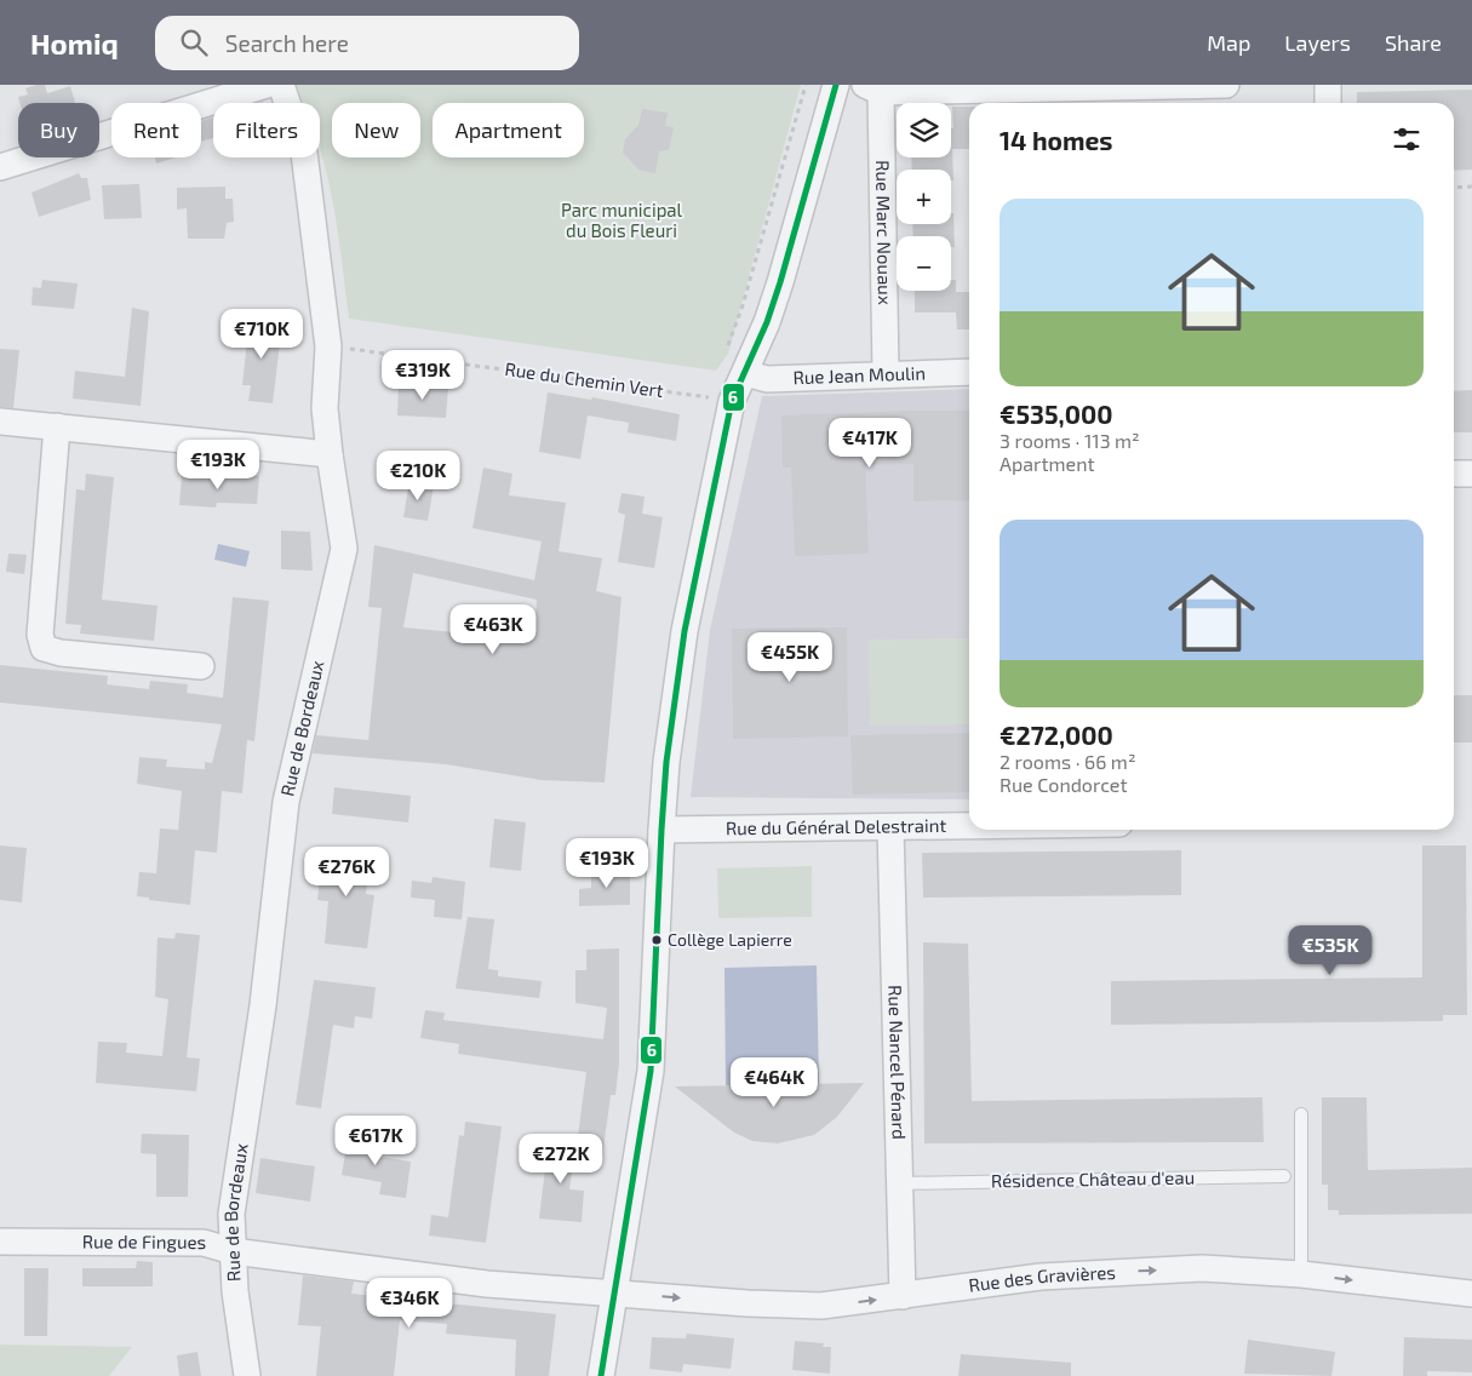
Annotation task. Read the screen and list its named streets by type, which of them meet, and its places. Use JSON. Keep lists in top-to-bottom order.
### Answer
{
  "streets": {
    "street": [
      "Rue Marc Nouaux",
      "Rue Jean Moulin",
      "Rue de Bordeaux",
      "Rue du Général Delestraint",
      "Rue Nancel Pénard",
      "Rue de Fingues",
      "Rue des Gravières"
    ],
    "lane": ["Résidence Château d'eau"],
    "path": ["Rue du Chemin Vert"]
  },
  "crossings": [
    ["Rue Marc Nouaux", "Rue Jean Moulin"],
    ["Rue du Chemin Vert", "Rue de Bordeaux"],
    ["Rue de Bordeaux", "Rue de Fingues"],
    ["Rue du Général Delestraint", "Rue Nancel Pénard"],
    ["Rue Nancel Pénard", "Résidence Château d'eau"],
    ["Rue Nancel Pénard", "Rue des Gravières"],
    ["Rue de Fingues", "Rue des Gravières"]
  ],
  "one_way": ["Rue des Gravières"],
  "parks": ["Parc municipal du Bois Fleuri"],
  "places": ["Collège Lapierre"],
  "lines": ["transit line 6"],
  "page": {
    "header": "Homiq",
    "search": "Search here",
    "nav": ["Map", "Layers", "Share"],
    "map_buttons": ["+", "−"],
    "chip": [
      "Buy",
      "Rent",
      "Filters",
      "New",
      "Apartment"
    ],
    "heading": "14 homes",
    "list": [
      {
        "name": "€535,000",
        "note": "3 rooms · 113 m² · Apartment"
      },
      {
        "name": "€272,000",
        "note": "2 rooms · 66 m² · Rue Condorcet"
      }
    ],
    "price": [
      "€710K",
      "€319K",
      "€417K",
      "€193K",
      "€210K",
      "€463K",
      "€455K",
      "€193K",
      "€276K",
      "€535K",
      "€464K",
      "€617K",
      "€272K",
      "€346K"
    ]
  }
}
